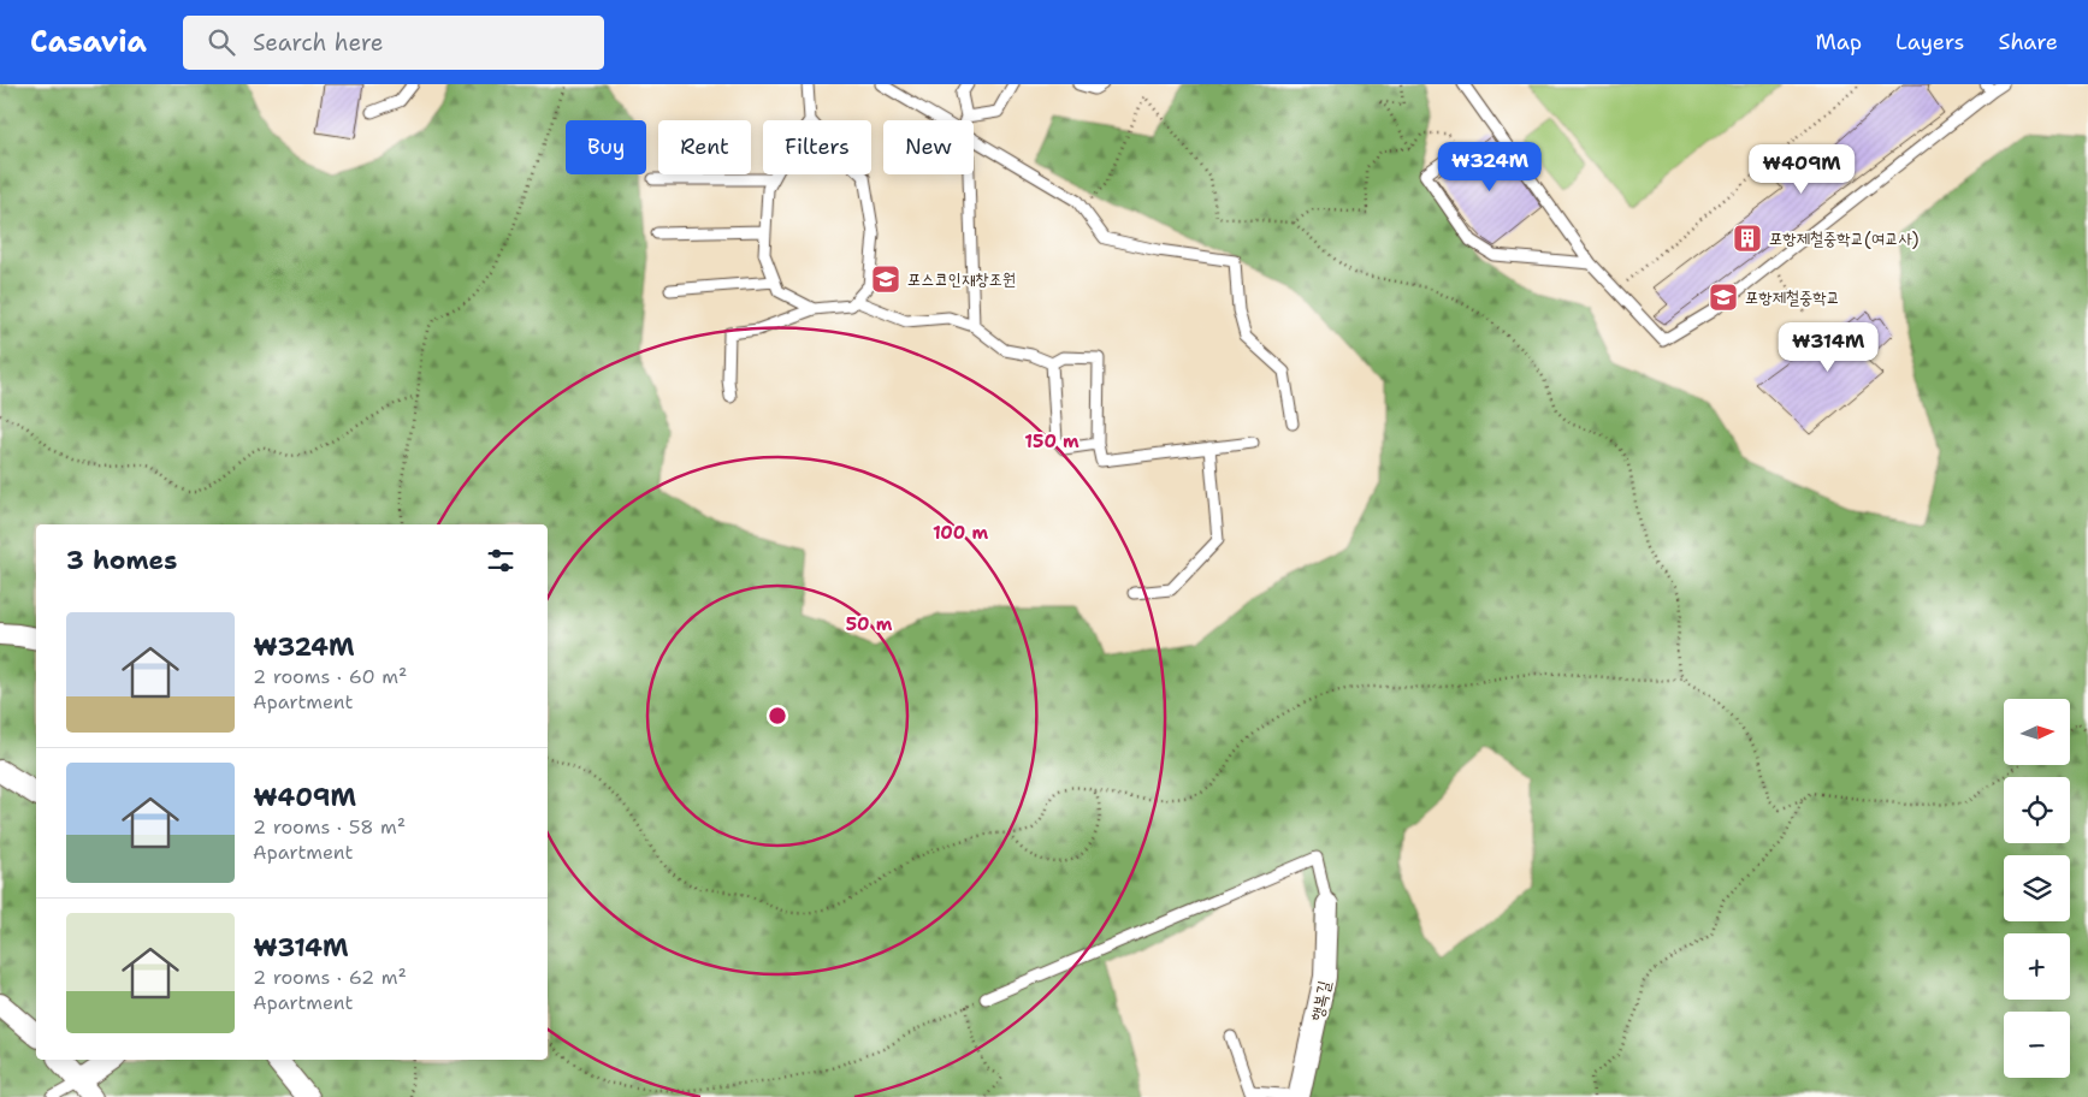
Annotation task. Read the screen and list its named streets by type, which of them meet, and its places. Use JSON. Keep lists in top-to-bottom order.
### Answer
{
  "streets": {
    "street": ["행복길"]
  },
  "places": {
    "building": ["포항제철중학교(여교사)"],
    "school or university": ["포스코인재창조원", "포항제철중학교"]
  },
  "north": "right",
  "page": {
    "header": "Casavia",
    "search": "Search here",
    "nav": ["Map", "Layers", "Share"],
    "chip": [
      "Buy",
      "Rent",
      "Filters",
      "New"
    ],
    "price": ["₩324M", "₩409M", "₩314M"],
    "heading": "3 homes",
    "list": [
      {
        "name": "₩324M",
        "note": "2 rooms · 60 m² · Apartment"
      },
      {
        "name": "₩409M",
        "note": "2 rooms · 58 m² · Apartment"
      },
      {
        "name": "₩314M",
        "note": "2 rooms · 62 m² · Apartment"
      }
    ],
    "map_buttons": ["+", "−"]
  },
  "rings": ["150 m", "100 m", "50 m"]
}
